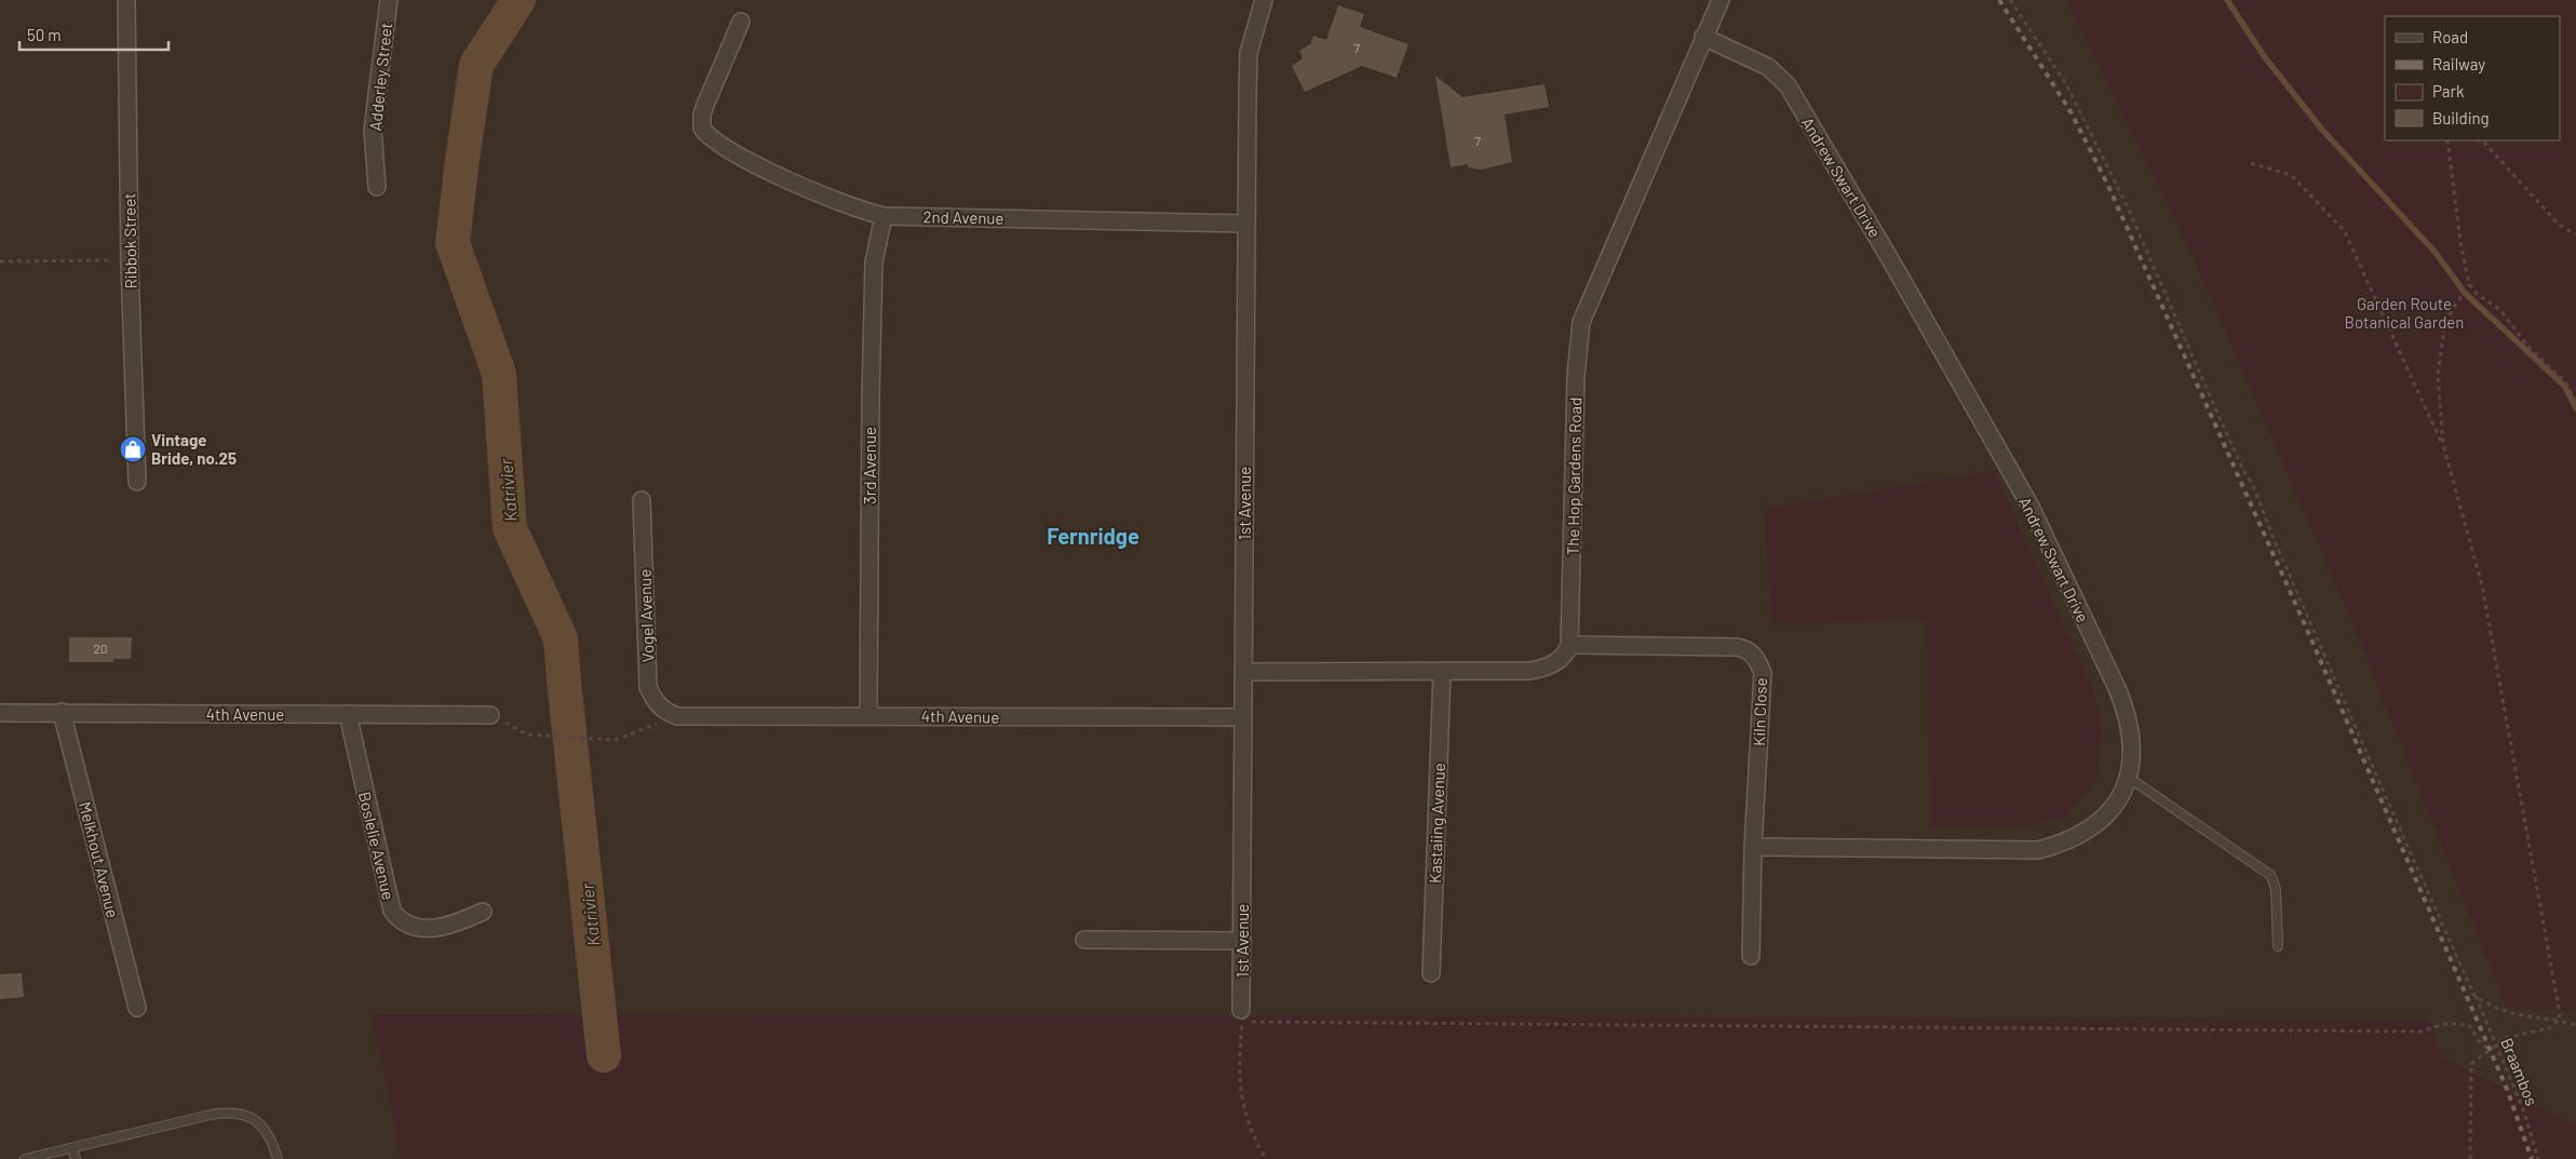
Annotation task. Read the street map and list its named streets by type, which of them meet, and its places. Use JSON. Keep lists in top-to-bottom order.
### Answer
{
  "streets": {
    "street": [
      "Adderley Street",
      "Andrew Swart Drive",
      "2nd Avenue",
      "Ribbok Street",
      "3rd Avenue",
      "The Hop Gardens Road",
      "1st Avenue",
      "Vogel Avenue",
      "Kiln Close",
      "4th Avenue",
      "Kastaiing Avenue",
      "Boslelie Avenue",
      "Melkhout Avenue"
    ],
    "path": ["Braambos"]
  },
  "crossings": [
    ["Andrew Swart Drive", "The Hop Gardens Road"],
    ["Andrew Swart Drive", "Kiln Close"],
    ["2nd Avenue", "3rd Avenue"],
    ["2nd Avenue", "1st Avenue"],
    ["3rd Avenue", "4th Avenue"],
    ["The Hop Gardens Road", "Kiln Close"],
    ["1st Avenue", "4th Avenue"],
    ["Vogel Avenue", "4th Avenue"],
    ["4th Avenue", "Boslelie Avenue"],
    ["4th Avenue", "Melkhout Avenue"]
  ],
  "districts": ["Fernridge"],
  "water": ["Katrivier"],
  "parks": ["Garden Route Botanical Garden"],
  "places": {
    "shop": ["Vintage Bride, no.25"]
  },
  "house_numbers": ["7", "7", "20"],
  "legend": [
    "Road",
    "Railway",
    "Park",
    "Building"
  ],
  "scale_bar": "50 m"
}
